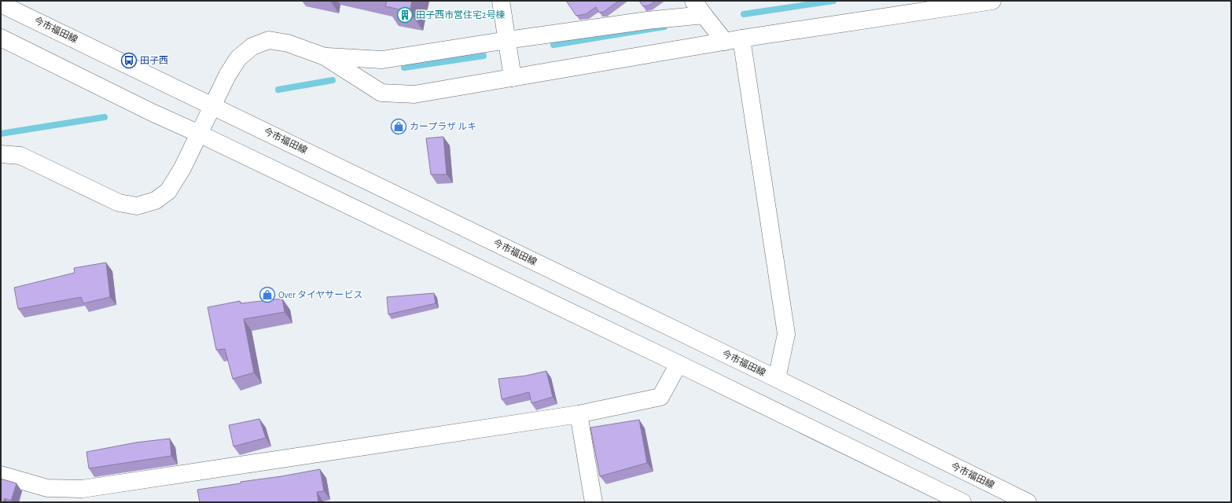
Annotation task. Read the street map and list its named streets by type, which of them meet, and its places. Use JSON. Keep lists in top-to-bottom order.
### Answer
{
  "streets": {
    "street": ["今市福田線"]
  },
  "places": {
    "building": ["田子西市営住宅2号棟"],
    "bus stop": ["田子西"],
    "shop": ["カープラザ ルキ", "Over タイヤサービス"]
  }
}
